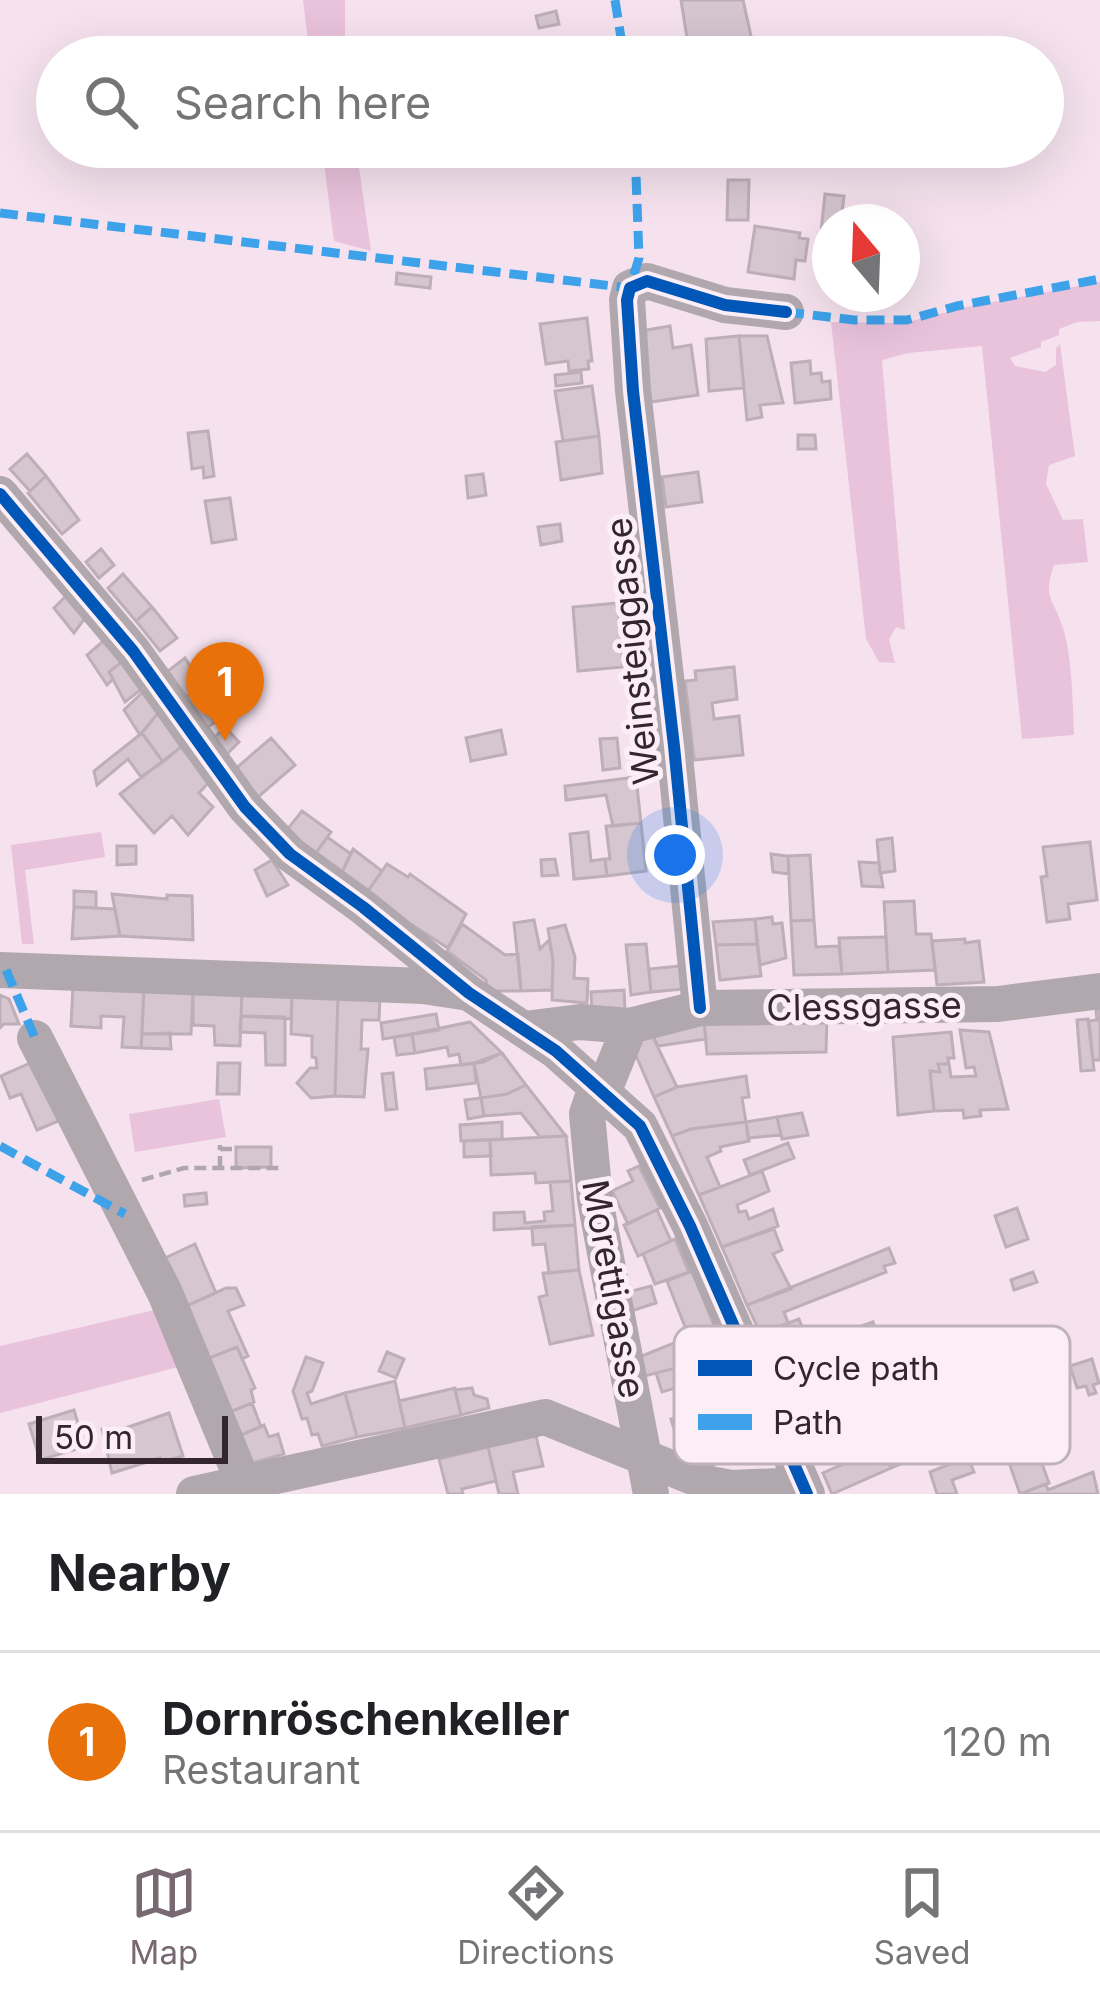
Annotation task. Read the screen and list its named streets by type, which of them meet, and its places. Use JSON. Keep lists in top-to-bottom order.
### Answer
{
  "streets": {
    "street": ["Weinsteiggasse", "Clessgasse", "Morettigasse"]
  },
  "crossings": [
    ["Weinsteiggasse", "Clessgasse"]
  ],
  "legend": ["Cycle path", "Path"],
  "scale_bar": "50 m",
  "north": "top",
  "page": {
    "search": "Search here",
    "pins": "1",
    "scale": "50 m",
    "heading": "Nearby",
    "list": [
      {
        "mark": "1",
        "name": "Dornröschenkeller",
        "note": "Restaurant",
        "value": "120 m"
      }
    ],
    "nav": ["Map", "Directions", "Saved"]
  }
}
